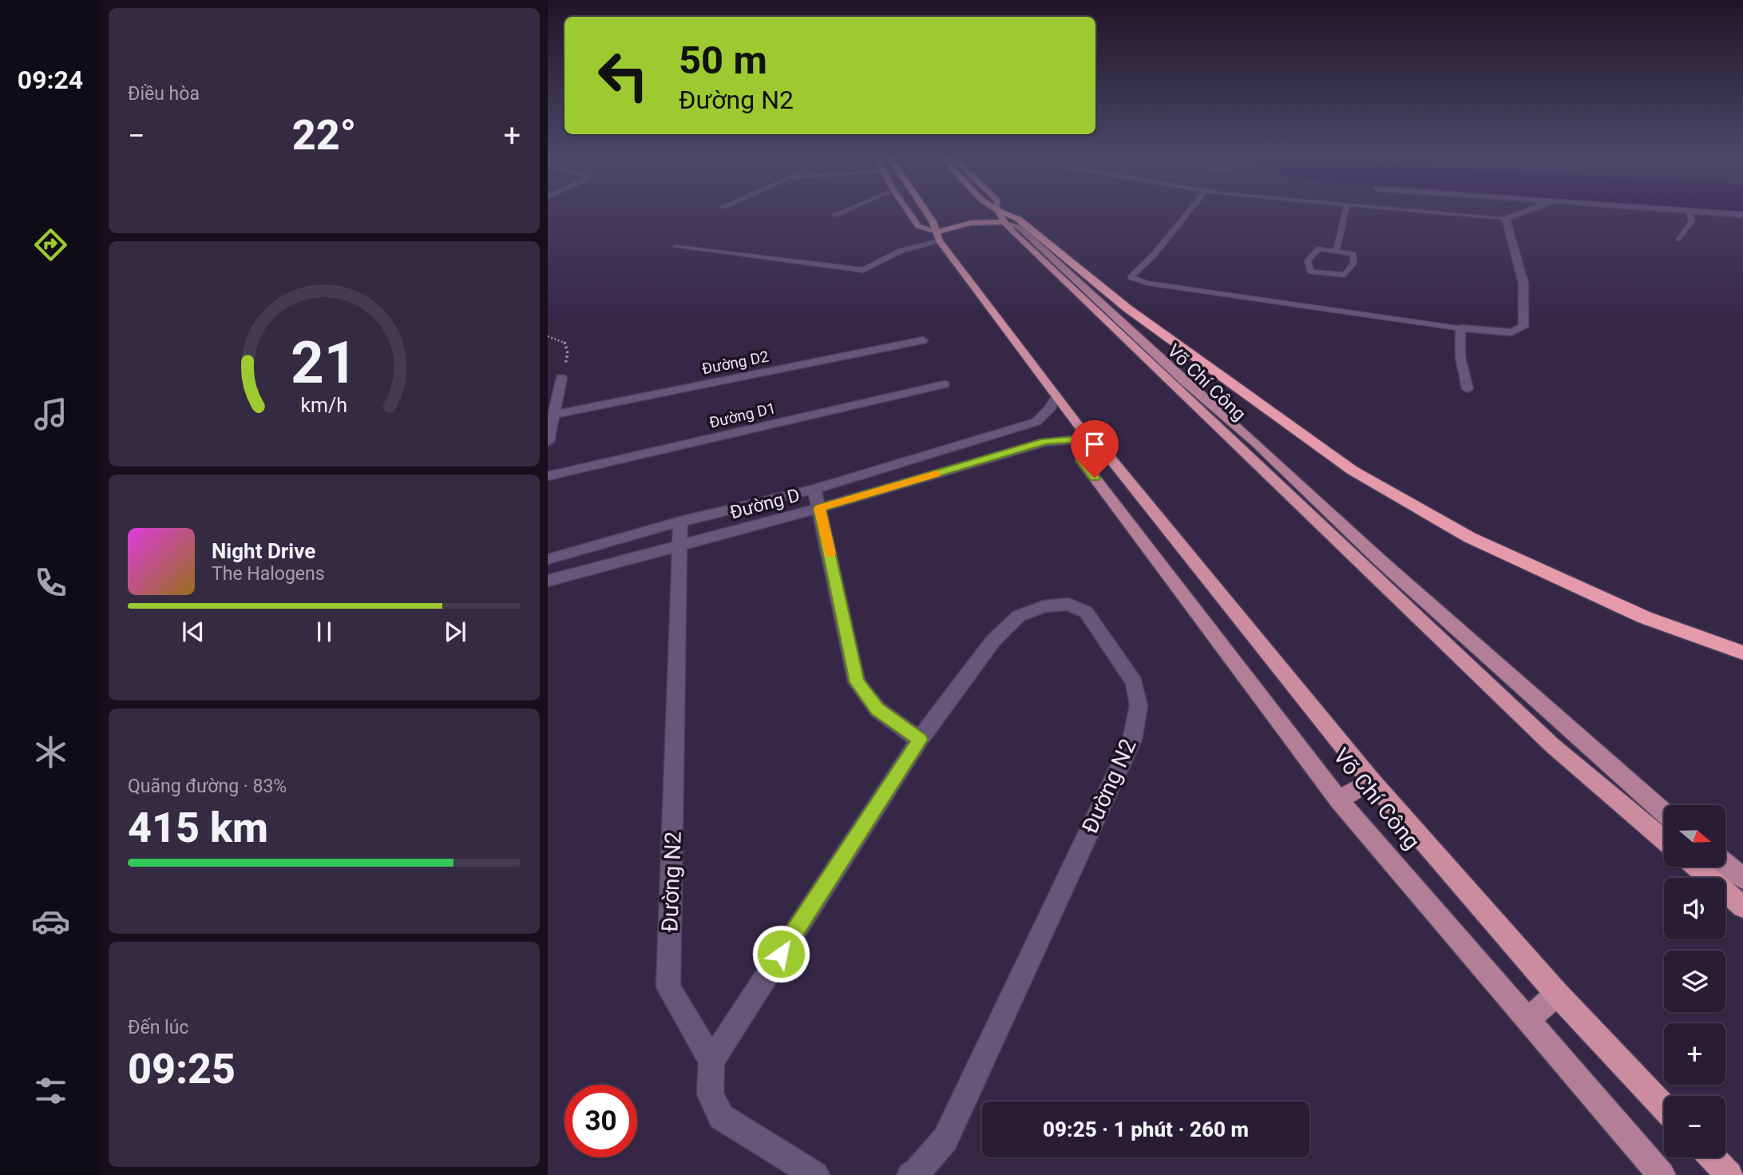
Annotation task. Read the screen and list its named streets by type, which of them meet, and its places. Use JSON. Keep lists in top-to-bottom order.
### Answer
{
  "streets": {
    "highway": ["Võ Chí Công"],
    "street": [
      "Đường D2",
      "Đường D1",
      "Đường D",
      "Đường N2"
    ]
  },
  "crossings": [
    ["Võ Chí Công", "Đường D"],
    ["Đường D", "Đường N2"]
  ],
  "north": "right",
  "page": {
    "tabs": "09:24",
    "tile": [
      "Điều hòa",
      ["Quãng đường · 83%", "415 km"],
      ["Đến lúc", "09:25"]
    ],
    "turn": ["50 m", "Đường N2"],
    "heat": ["−", "22°", "+"],
    "song": ["Night Drive", "The Halogens"],
    "map_buttons": ["+", "−"],
    "limit": "30",
    "trip": "09:25 · 1 phút · 260 m",
    "gauge": ["21", "km/h"]
  }
}
